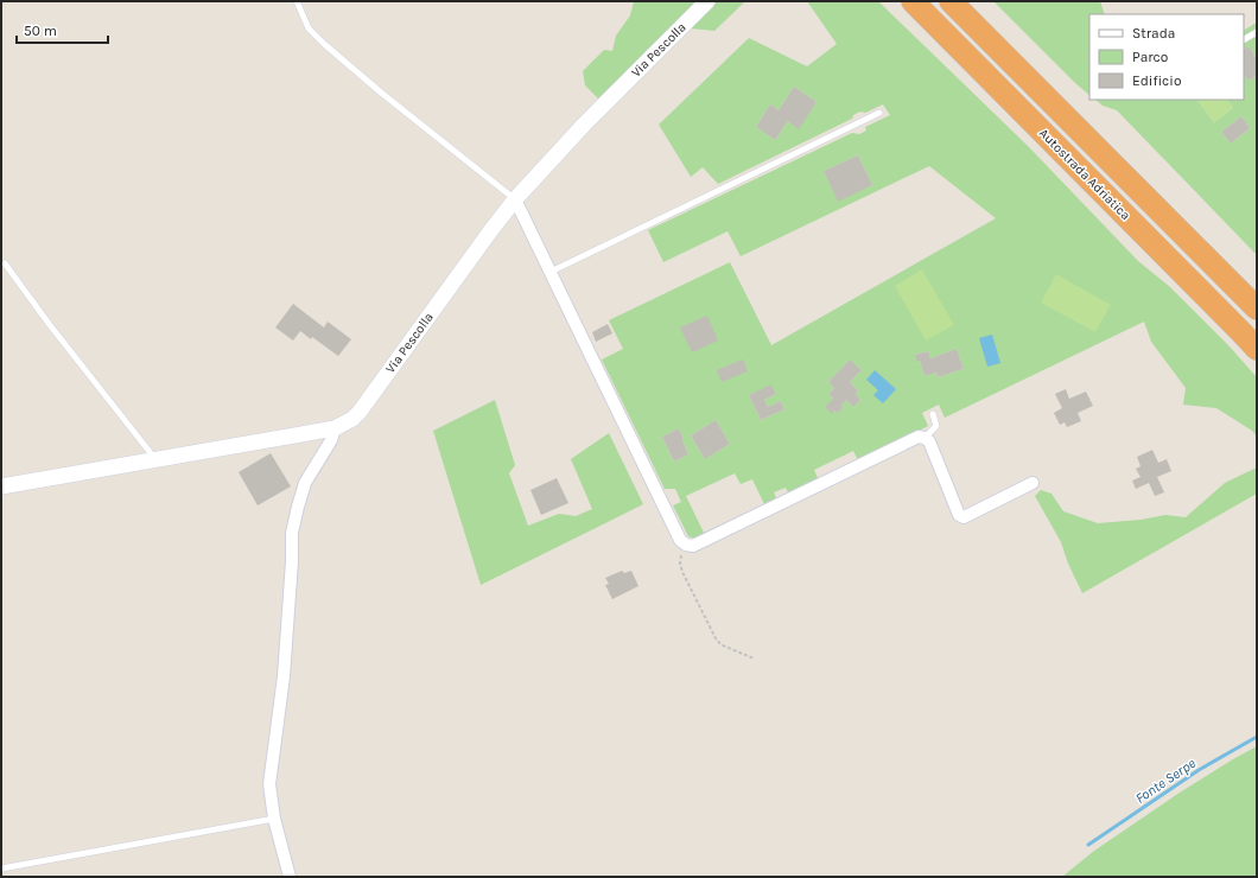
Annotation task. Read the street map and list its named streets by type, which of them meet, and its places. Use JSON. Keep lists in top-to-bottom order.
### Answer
{
  "streets": {
    "highway": ["Autostrada Adriatica"],
    "street": ["Via Pescolla"]
  },
  "water": ["Fonte Serpe"],
  "legend": ["Strada", "Parco", "Edificio"],
  "scale_bar": "50 m"
}
